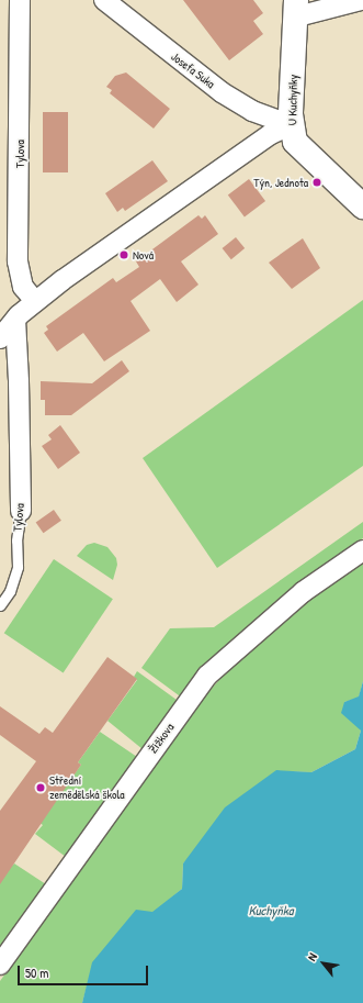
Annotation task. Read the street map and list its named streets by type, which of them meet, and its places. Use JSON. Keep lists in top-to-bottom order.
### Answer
{
  "streets": {
    "street": [
      "Josefa Suka",
      "U Kuchyňky",
      "Tylova",
      "Žižkova"
    ]
  },
  "crossings": [
    ["Josefa Suka", "U Kuchyňky"]
  ],
  "water": ["Kuchyňka"],
  "places": ["Týn, Jednota", "Nová", "Střední zemědělská škola"],
  "scale_bar": "50 m",
  "north": "top left"
}
